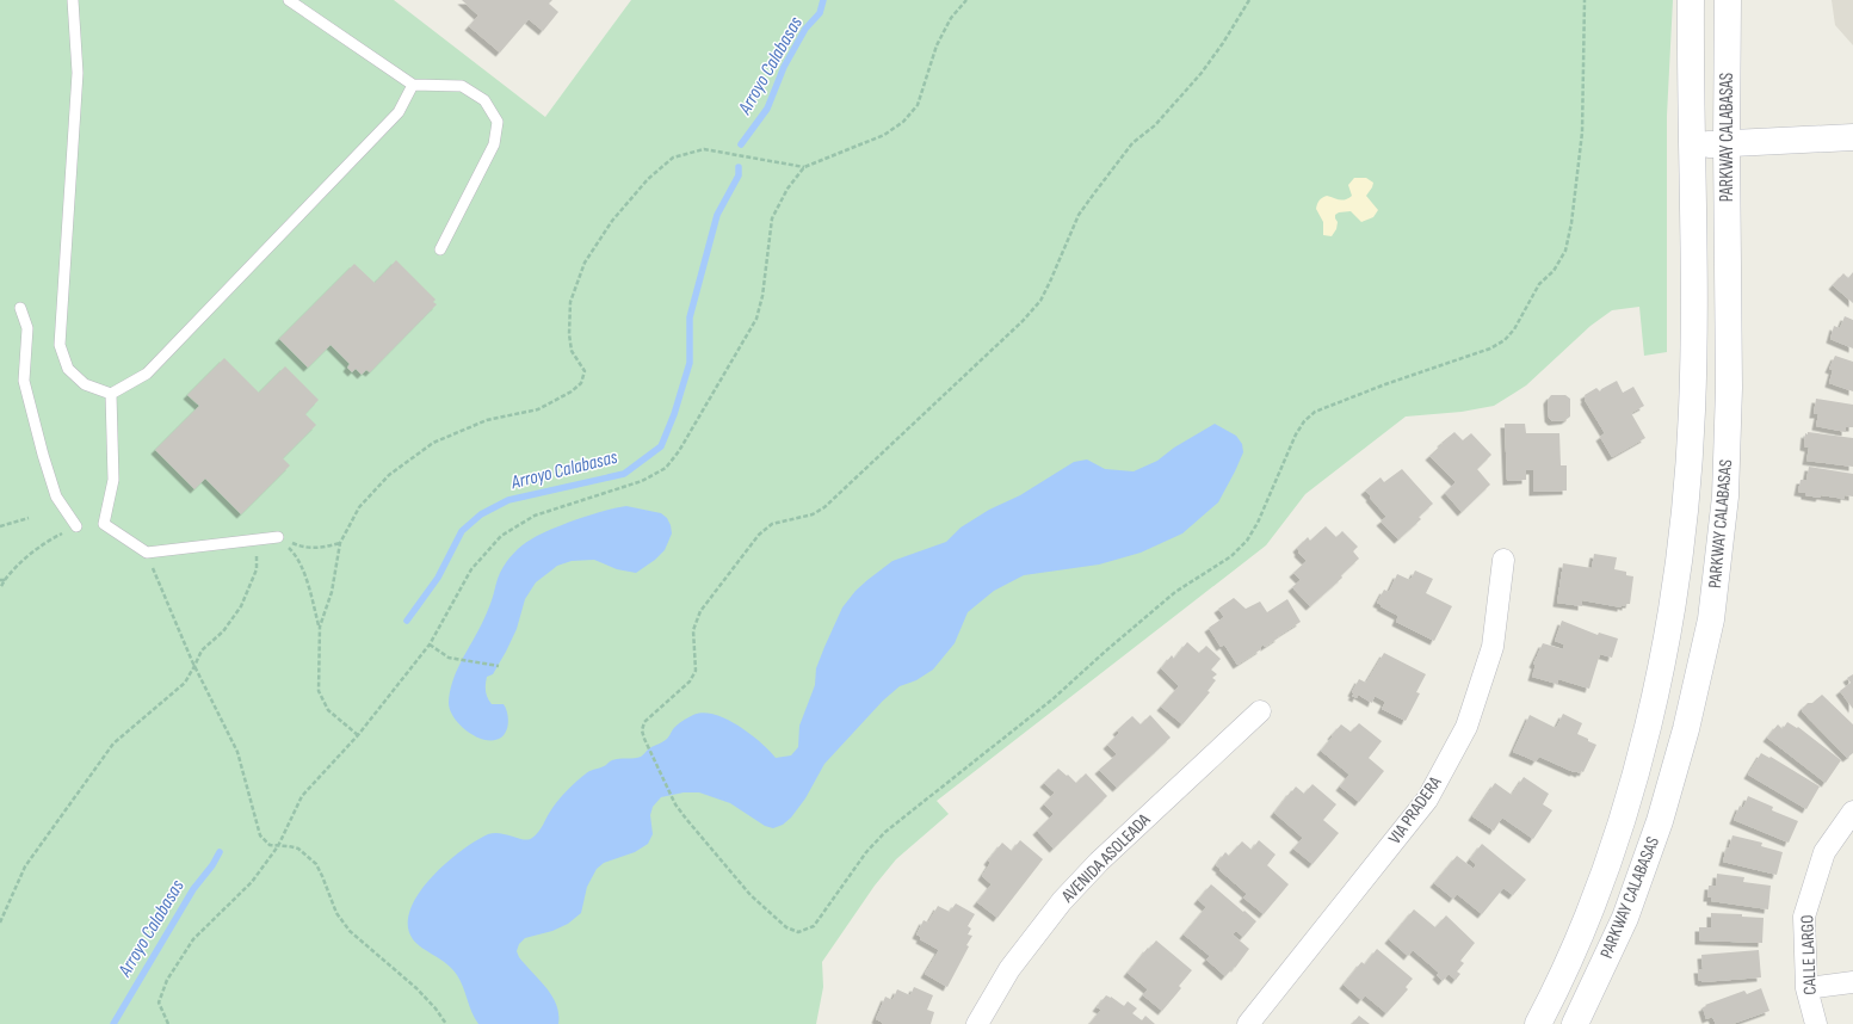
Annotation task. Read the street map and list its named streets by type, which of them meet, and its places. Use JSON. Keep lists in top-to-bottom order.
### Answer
{
  "streets": {
    "street": [
      "PARKWAY CALABASAS",
      "VIA PRADERA",
      "AVENIDA ASOLEADA",
      "CALLE LARGO"
    ]
  },
  "water": ["Arroyo Calabasas"]
}
